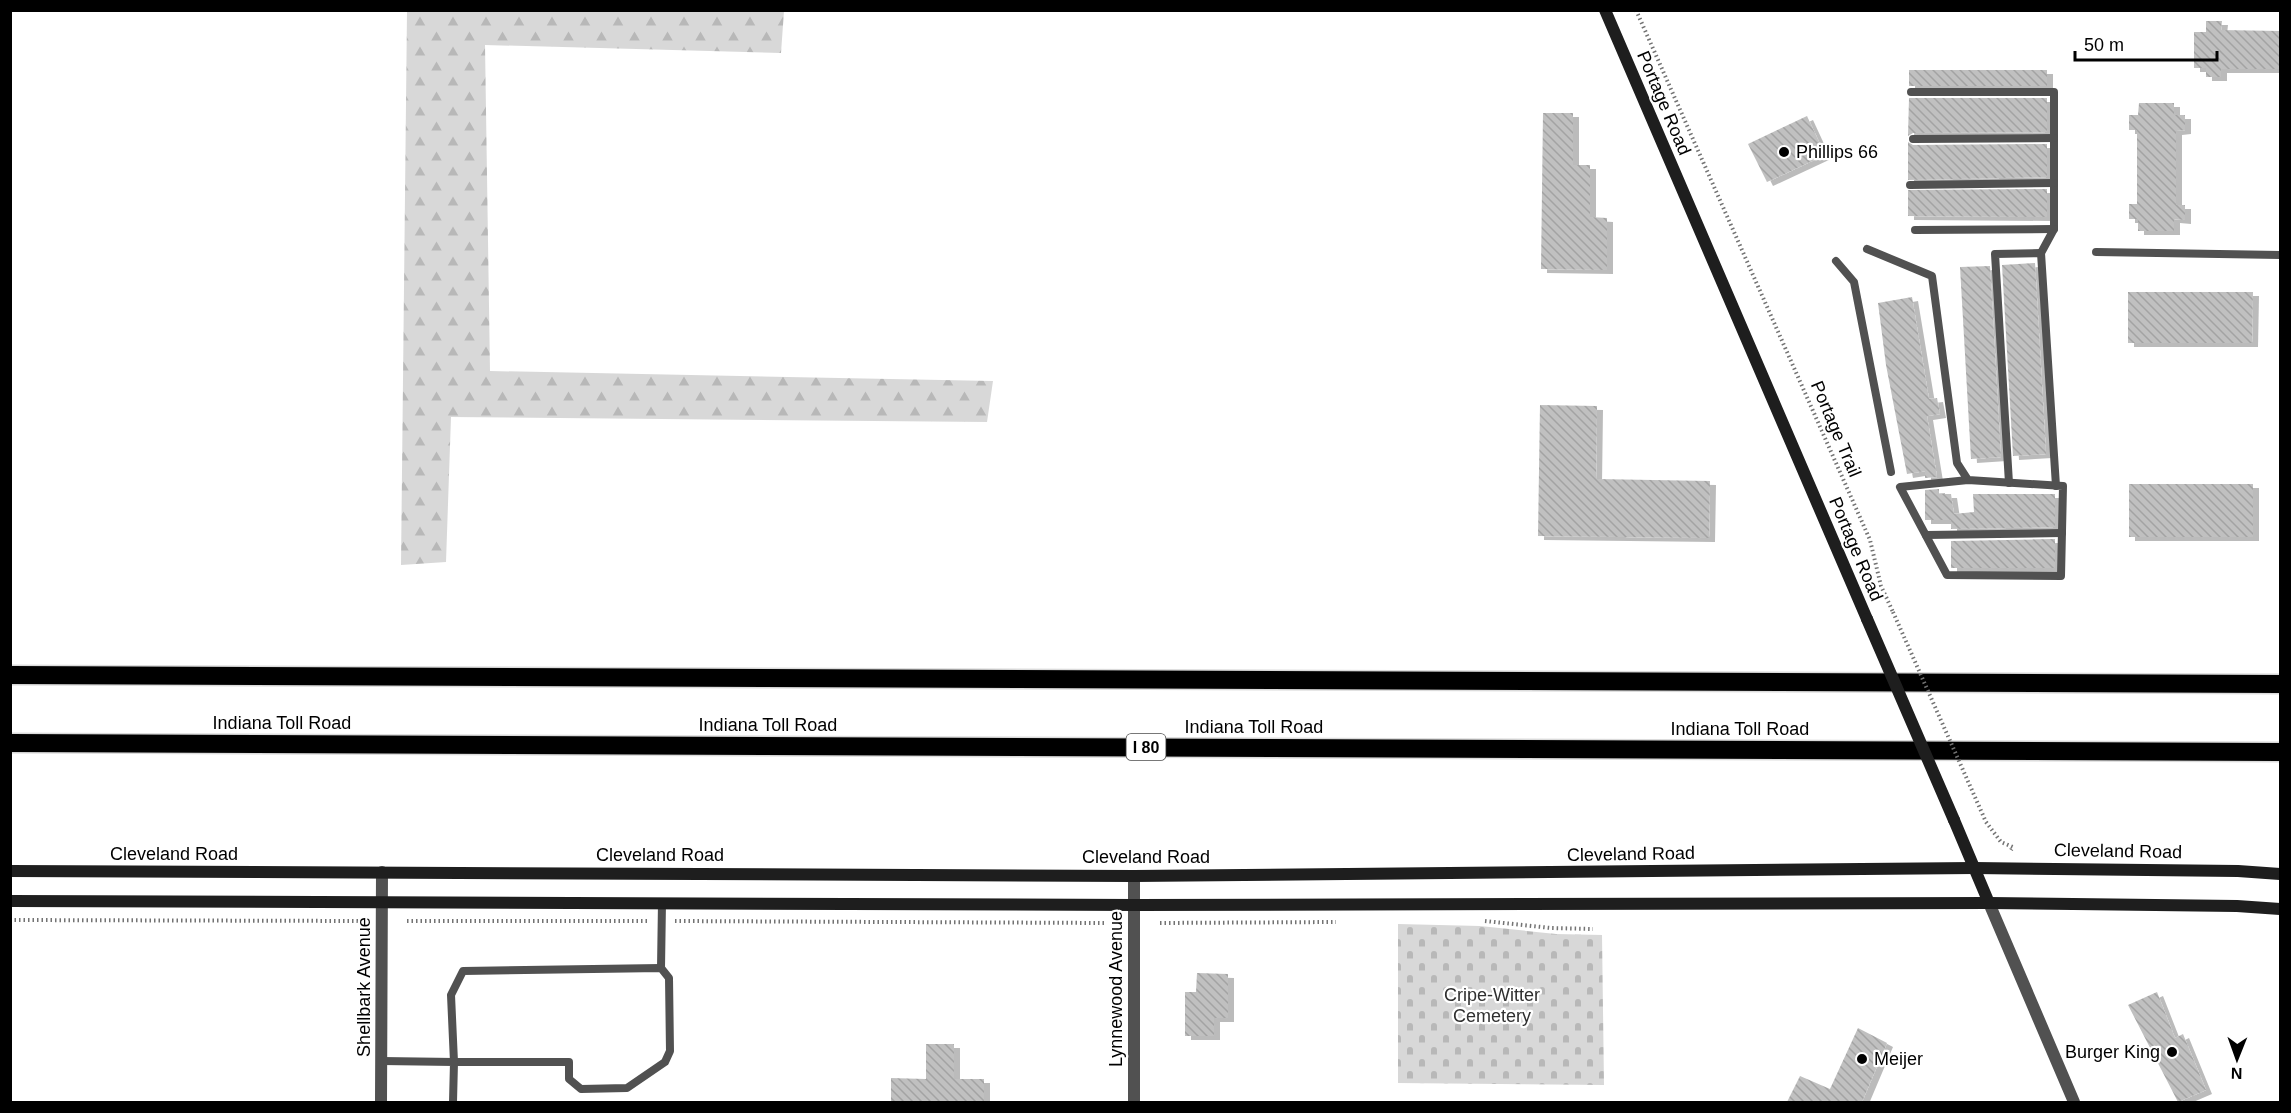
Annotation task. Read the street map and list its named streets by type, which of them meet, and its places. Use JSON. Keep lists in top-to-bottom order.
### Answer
{
  "streets": {
    "highway": ["Indiana Toll Road", "I 80"],
    "main road": ["Portage Road", "Cleveland Road"],
    "street": ["Shellbark Avenue", "Lynnewood Avenue"],
    "path": ["Portage Trail"]
  },
  "crossings": [
    ["Portage Road", "Cleveland Road"],
    ["Cleveland Road", "Shellbark Avenue"],
    ["Cleveland Road", "Lynnewood Avenue"]
  ],
  "parks": ["Cripe-Witter Cemetery"],
  "places": ["Phillips 66", "Burger King", "Meijer"],
  "scale_bar": "50 m",
  "north": "bottom"
}
